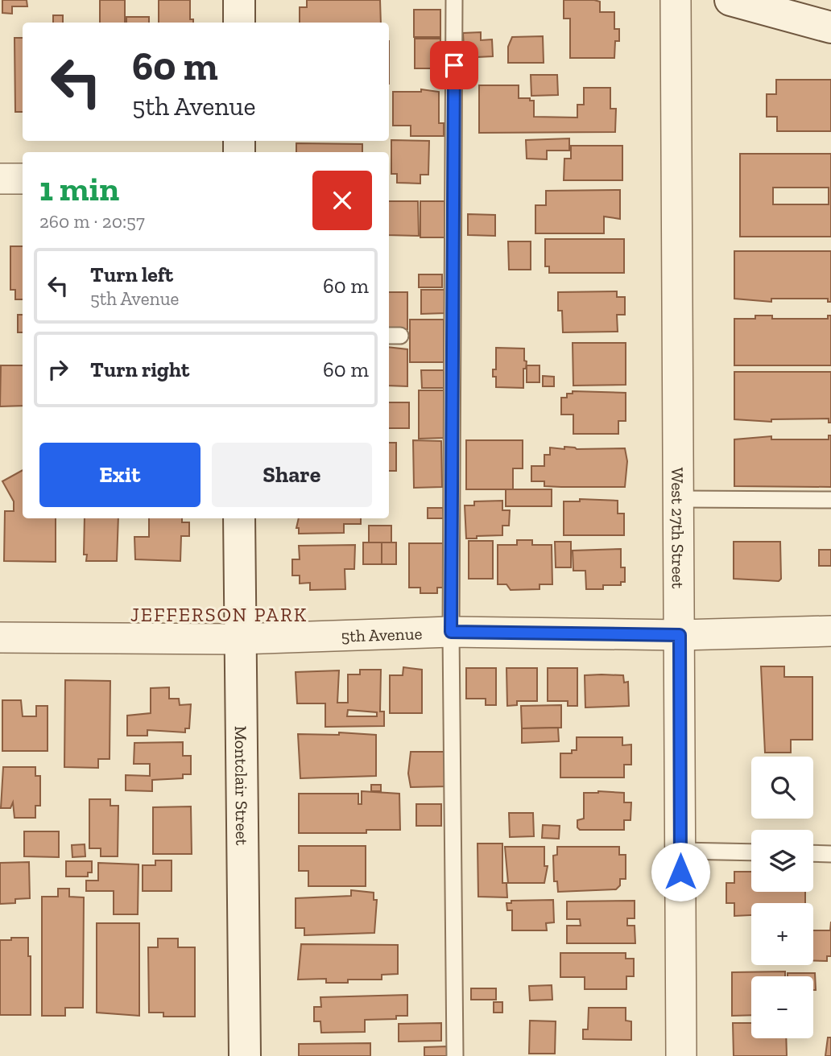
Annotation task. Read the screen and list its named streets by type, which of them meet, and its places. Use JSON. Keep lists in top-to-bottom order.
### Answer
{
  "streets": {
    "street": ["West 27th Street", "5th Avenue", "Montclair Street"]
  },
  "crossings": [
    ["West 27th Street", "5th Avenue"],
    ["5th Avenue", "Montclair Street"]
  ],
  "districts": ["JEFFERSON PARK"],
  "page": {
    "turn": ["60 m", "5th Avenue"],
    "heading": ["1 min", "260 m · 20:57"],
    "list": [
      {
        "name": "Turn left",
        "note": "5th Avenue",
        "value": "60 m"
      },
      {
        "name": "Turn right",
        "value": "60 m"
      }
    ],
    "buttons": ["Exit", "Share"],
    "map_buttons": ["+", "−"]
  }
}
